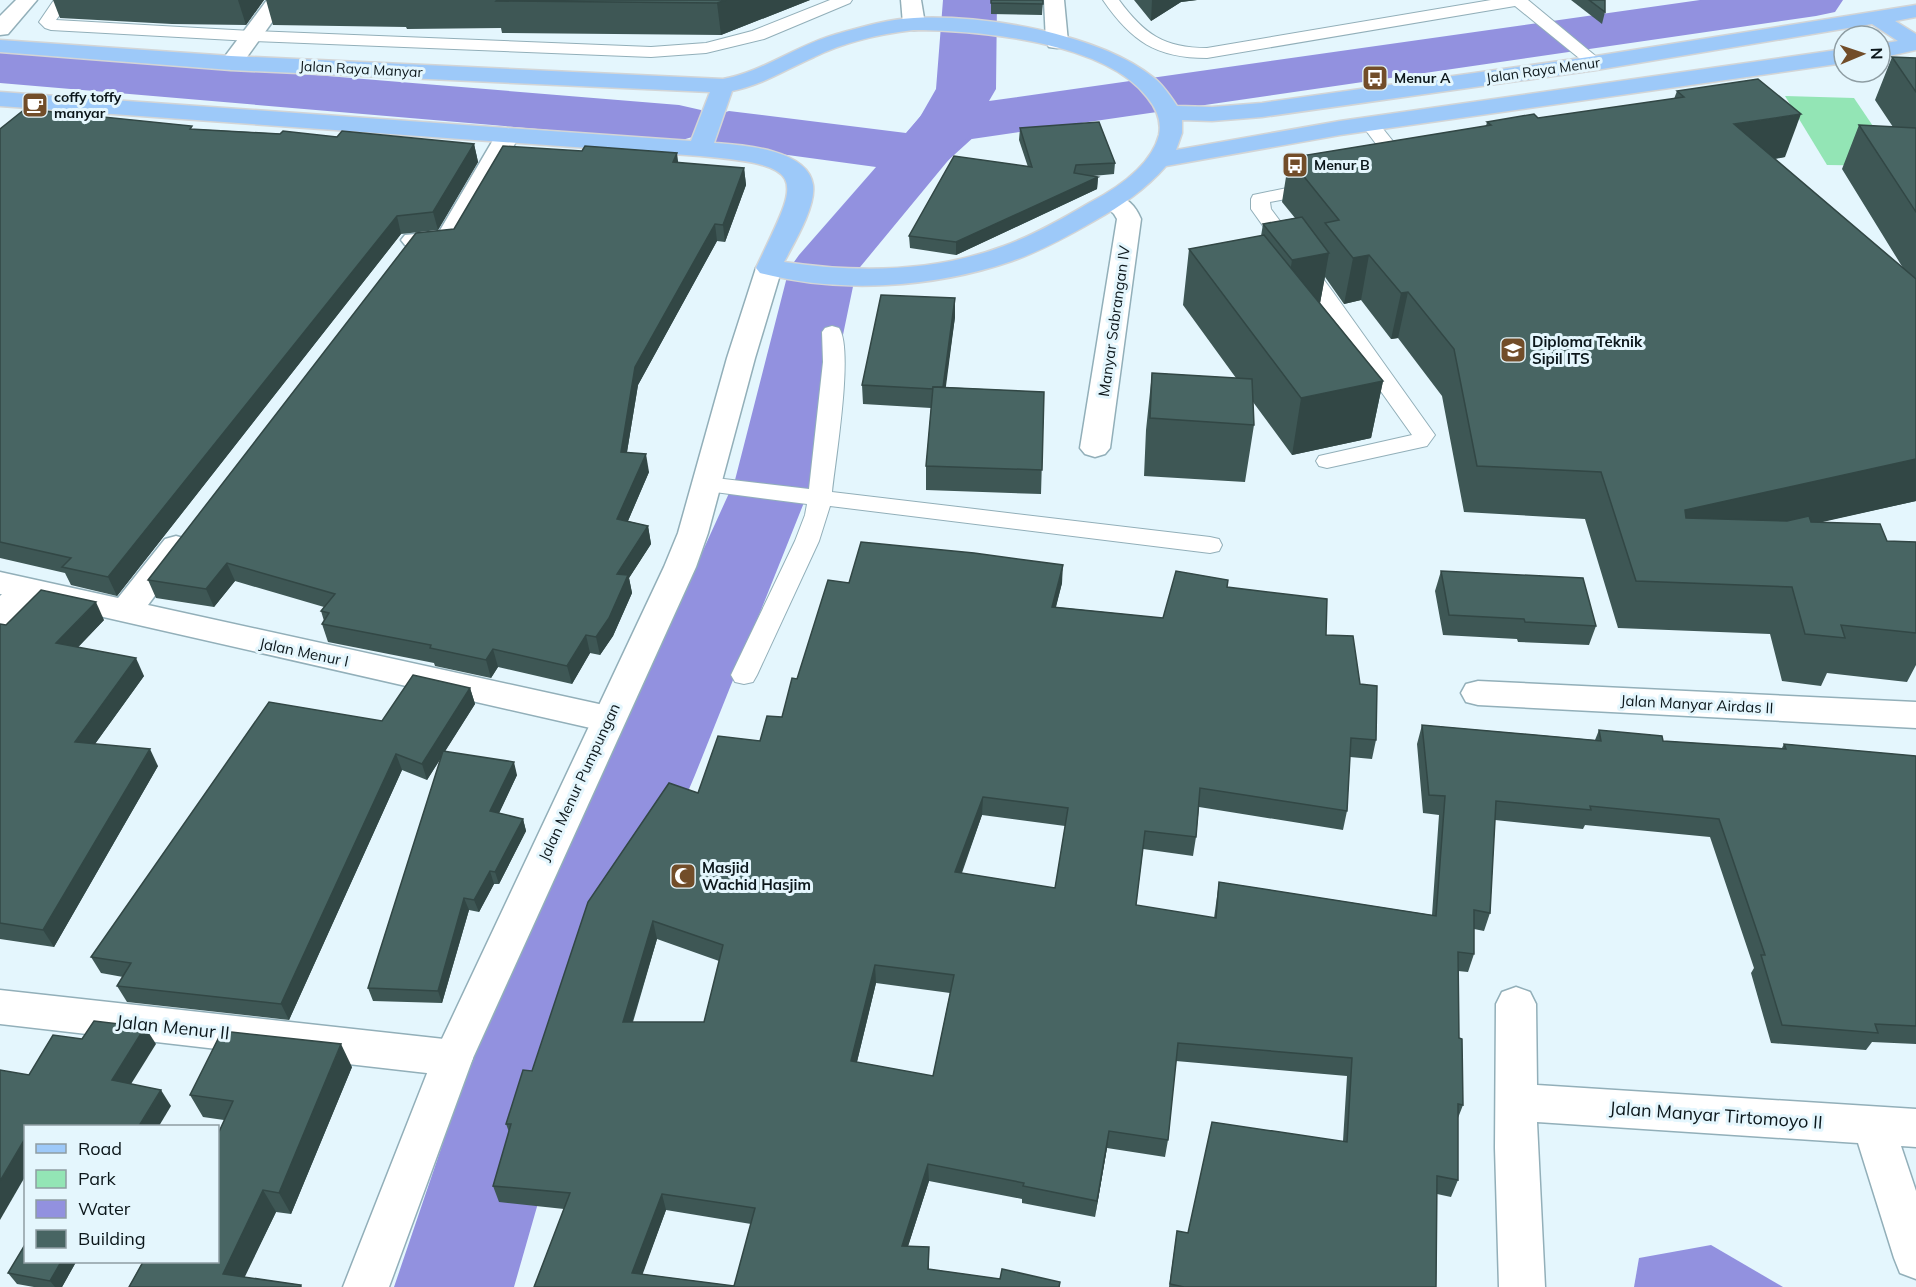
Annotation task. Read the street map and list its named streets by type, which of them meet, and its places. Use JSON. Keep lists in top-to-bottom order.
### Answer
{
  "streets": {
    "main road": ["Jalan Raya Manyar", "Jalan Raya Menur"],
    "street": [
      "Manyar Sabrangan IV",
      "Jalan Menur I",
      "Jalan Manyar Airdas II",
      "Jalan Menur Pumpungan",
      "Jalan Menur II",
      "Jalan Manyar Tirtomoyo II"
    ]
  },
  "crossings": [
    ["Jalan Menur I", "Jalan Menur Pumpungan"],
    ["Jalan Menur Pumpungan", "Jalan Menur II"]
  ],
  "places": {
    "bus stop": ["Menur A", "Menur B"],
    "cafe": ["coffy toffy manyar"],
    "school or university": ["Diploma Teknik Sipil ITS"],
    "mosque": ["Masjid Wachid Hasjim"]
  },
  "legend": [
    "Road",
    "Park",
    "Water",
    "Building"
  ],
  "north": "right"
}
